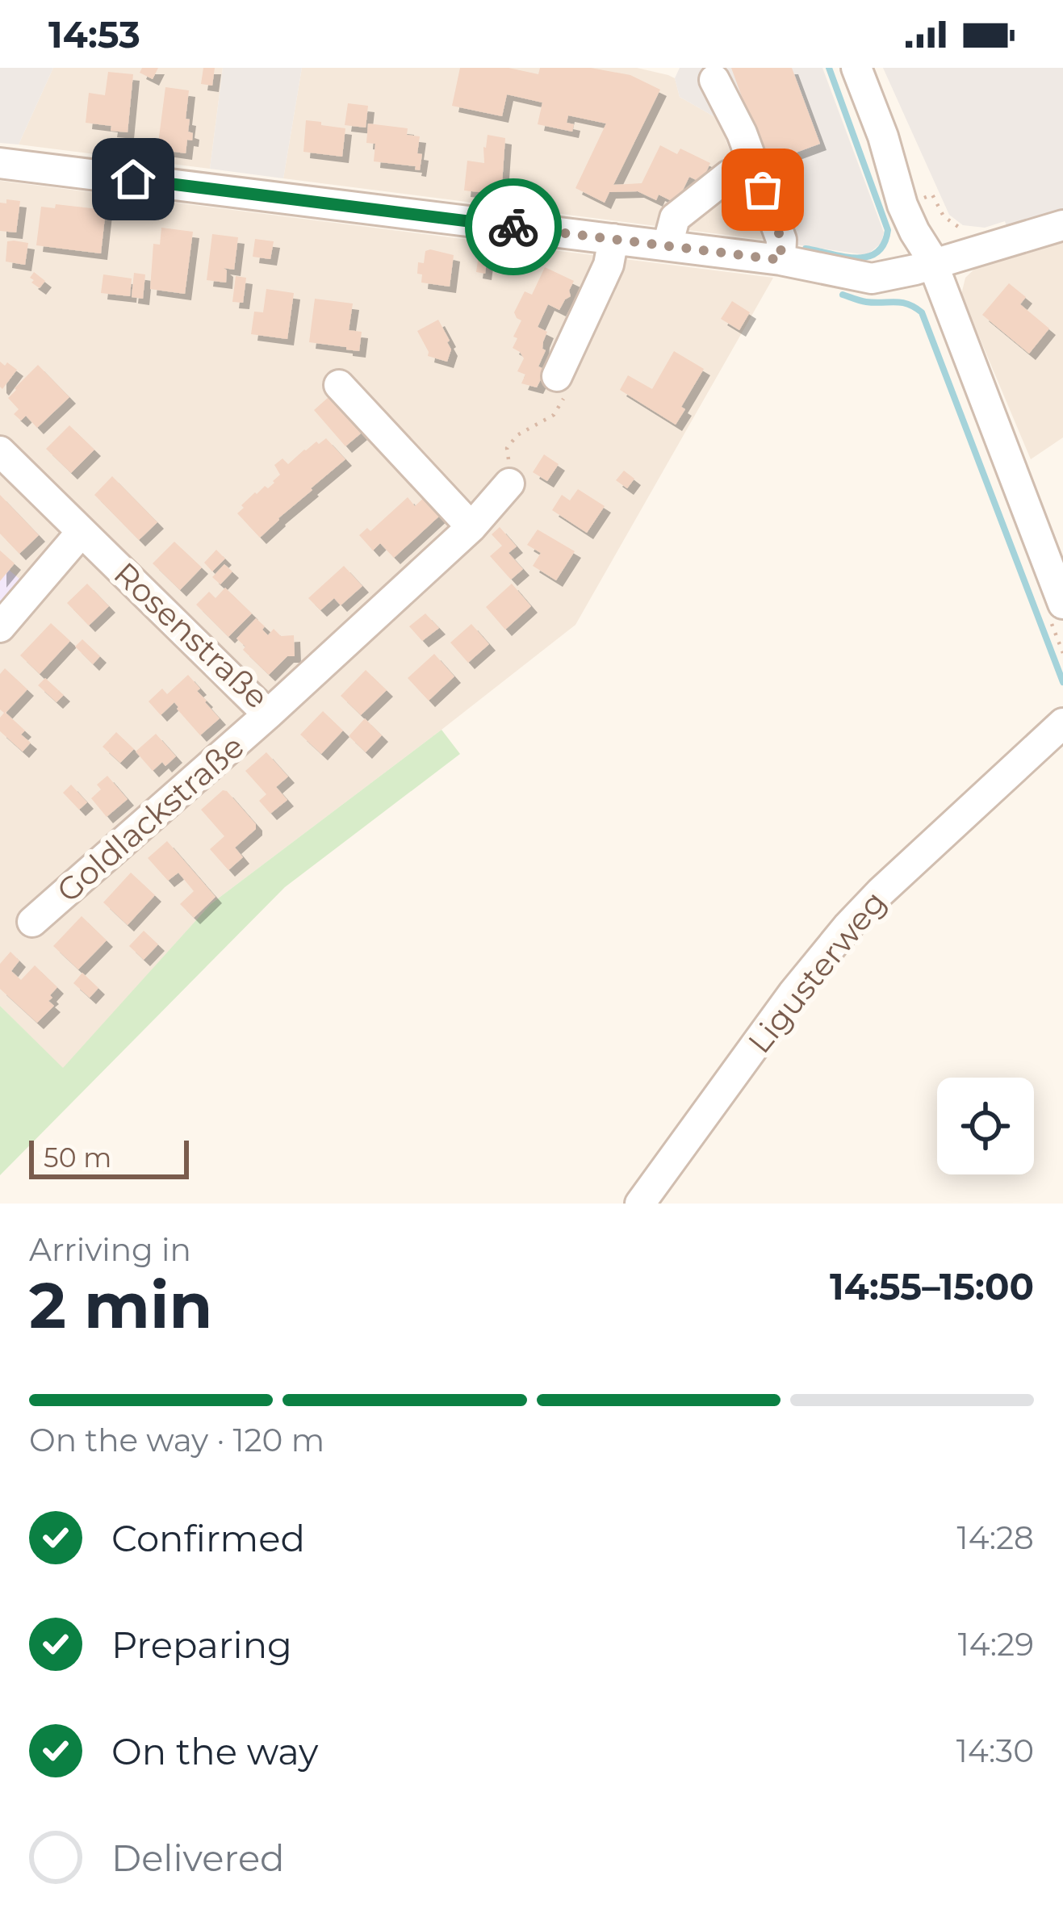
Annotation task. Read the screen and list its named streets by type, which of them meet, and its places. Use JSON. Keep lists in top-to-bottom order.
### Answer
{
  "streets": {
    "street": ["Rosenstraße", "Goldlackstraße", "Ligusterweg"]
  },
  "crossings": [
    ["Rosenstraße", "Goldlackstraße"]
  ],
  "scale_bar": "50 m",
  "page": {
    "status": "14:53",
    "scale": "50 m",
    "heading": ["2 min", "Arriving in", "14:55–15:00"],
    "bar": "On the way · 120 m",
    "list": [
      ["Confirmed", "14:28"],
      ["Preparing", "14:29"],
      ["On the way", "14:30"],
      "Delivered"
    ]
  }
}
